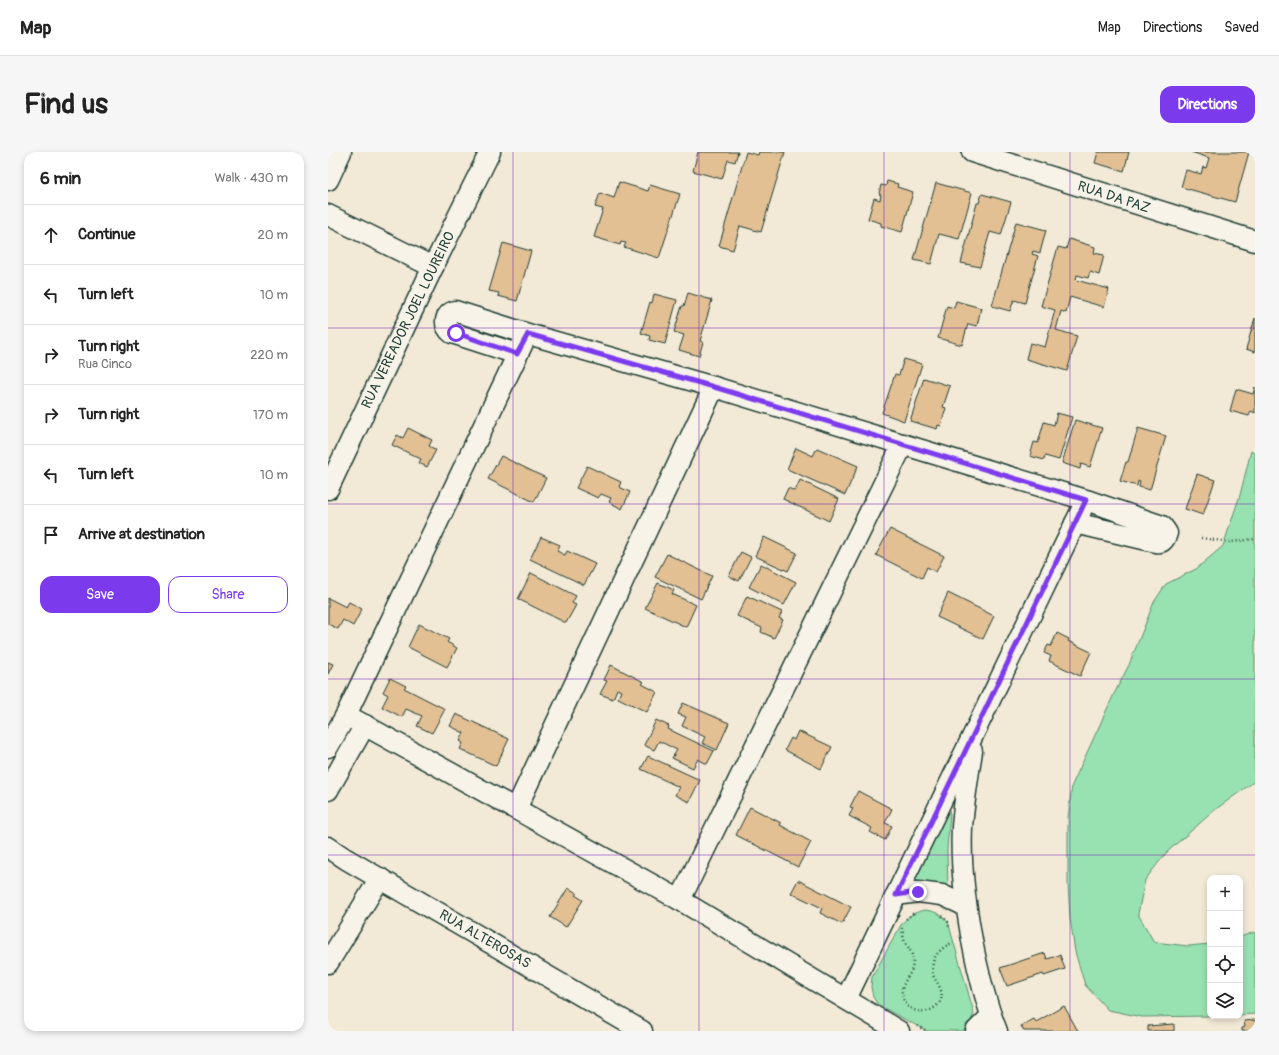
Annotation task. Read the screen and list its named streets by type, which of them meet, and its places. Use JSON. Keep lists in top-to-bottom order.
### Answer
{
  "streets": {
    "street": ["RUA DA PAZ", "RUA VEREADOR JOEL LOUREIRO", "RUA ALTEROSAS"]
  },
  "page": {
    "header": "Map",
    "nav": ["Map", "Directions", "Saved"],
    "buttons": [
      "Directions",
      ["Save", "Share"]
    ],
    "title": "Find us",
    "heading": ["6 min", "Walk · 430 m"],
    "list": [
      ["Continue", "20 m"],
      ["Turn left", "10 m"],
      ["Turn right", "Rua Cinco", "220 m"],
      ["Turn right", "170 m"],
      ["Turn left", "10 m"],
      "Arrive at destination"
    ],
    "map_buttons": ["+", "−"]
  }
}
